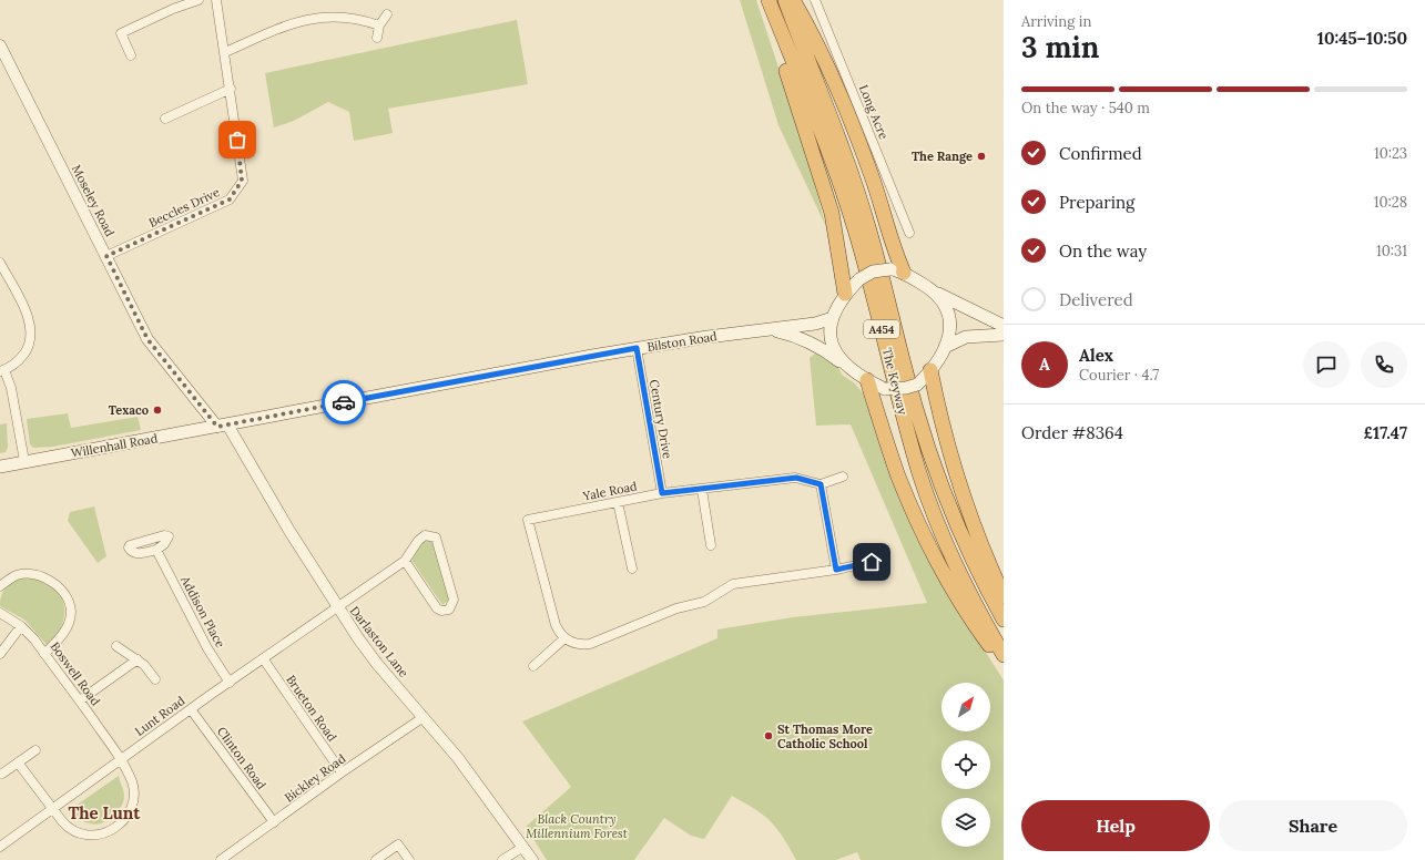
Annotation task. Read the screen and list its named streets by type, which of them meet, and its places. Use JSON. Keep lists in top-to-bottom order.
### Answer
{
  "streets": {
    "highway": ["A454", "The Keyway"],
    "main road": ["Bilston Road", "Willenhall Road"],
    "street": [
      "Long Acre",
      "Moseley Road",
      "Beccles Drive",
      "Century Drive",
      "Yale Road",
      "Addison Place",
      "Darlaston Lane",
      "Boswell Road",
      "Brueton Road",
      "Lunt Road",
      "Clinton Road",
      "Bickley Road"
    ]
  },
  "crossings": [
    ["Moseley Road", "Beccles Drive"],
    ["Moseley Road", "Bilston Road"],
    ["Moseley Road", "Willenhall Road"],
    ["Moseley Road", "Darlaston Lane"],
    ["Bilston Road", "Century Drive"],
    ["Bilston Road", "Willenhall Road"],
    ["Bilston Road", "Darlaston Lane"],
    ["Century Drive", "Yale Road"],
    ["Willenhall Road", "Darlaston Lane"],
    ["Addison Place", "Lunt Road"],
    ["Darlaston Lane", "Lunt Road"],
    ["Darlaston Lane", "Bickley Road"],
    ["Boswell Road", "Lunt Road"],
    ["Brueton Road", "Lunt Road"],
    ["Brueton Road", "Bickley Road"],
    ["Lunt Road", "Clinton Road"],
    ["Clinton Road", "Bickley Road"]
  ],
  "districts": ["The Lunt"],
  "parks": ["Black Country Millennium Forest"],
  "places": ["The Range", "Texaco", "St Thomas More Catholic School"],
  "north": "top right",
  "page": {
    "heading": ["3 min", "Arriving in", "10:45–10:50"],
    "panel": [
      "Alex",
      "Courier · 4.7",
      "Order #8364",
      "£17.47"
    ],
    "bar": "On the way · 540 m",
    "list": [
      ["Confirmed", "10:23"],
      ["Preparing", "10:28"],
      ["On the way", "10:31"],
      "Delivered"
    ],
    "round": "A",
    "buttons": ["Help", "Share"]
  }
}
